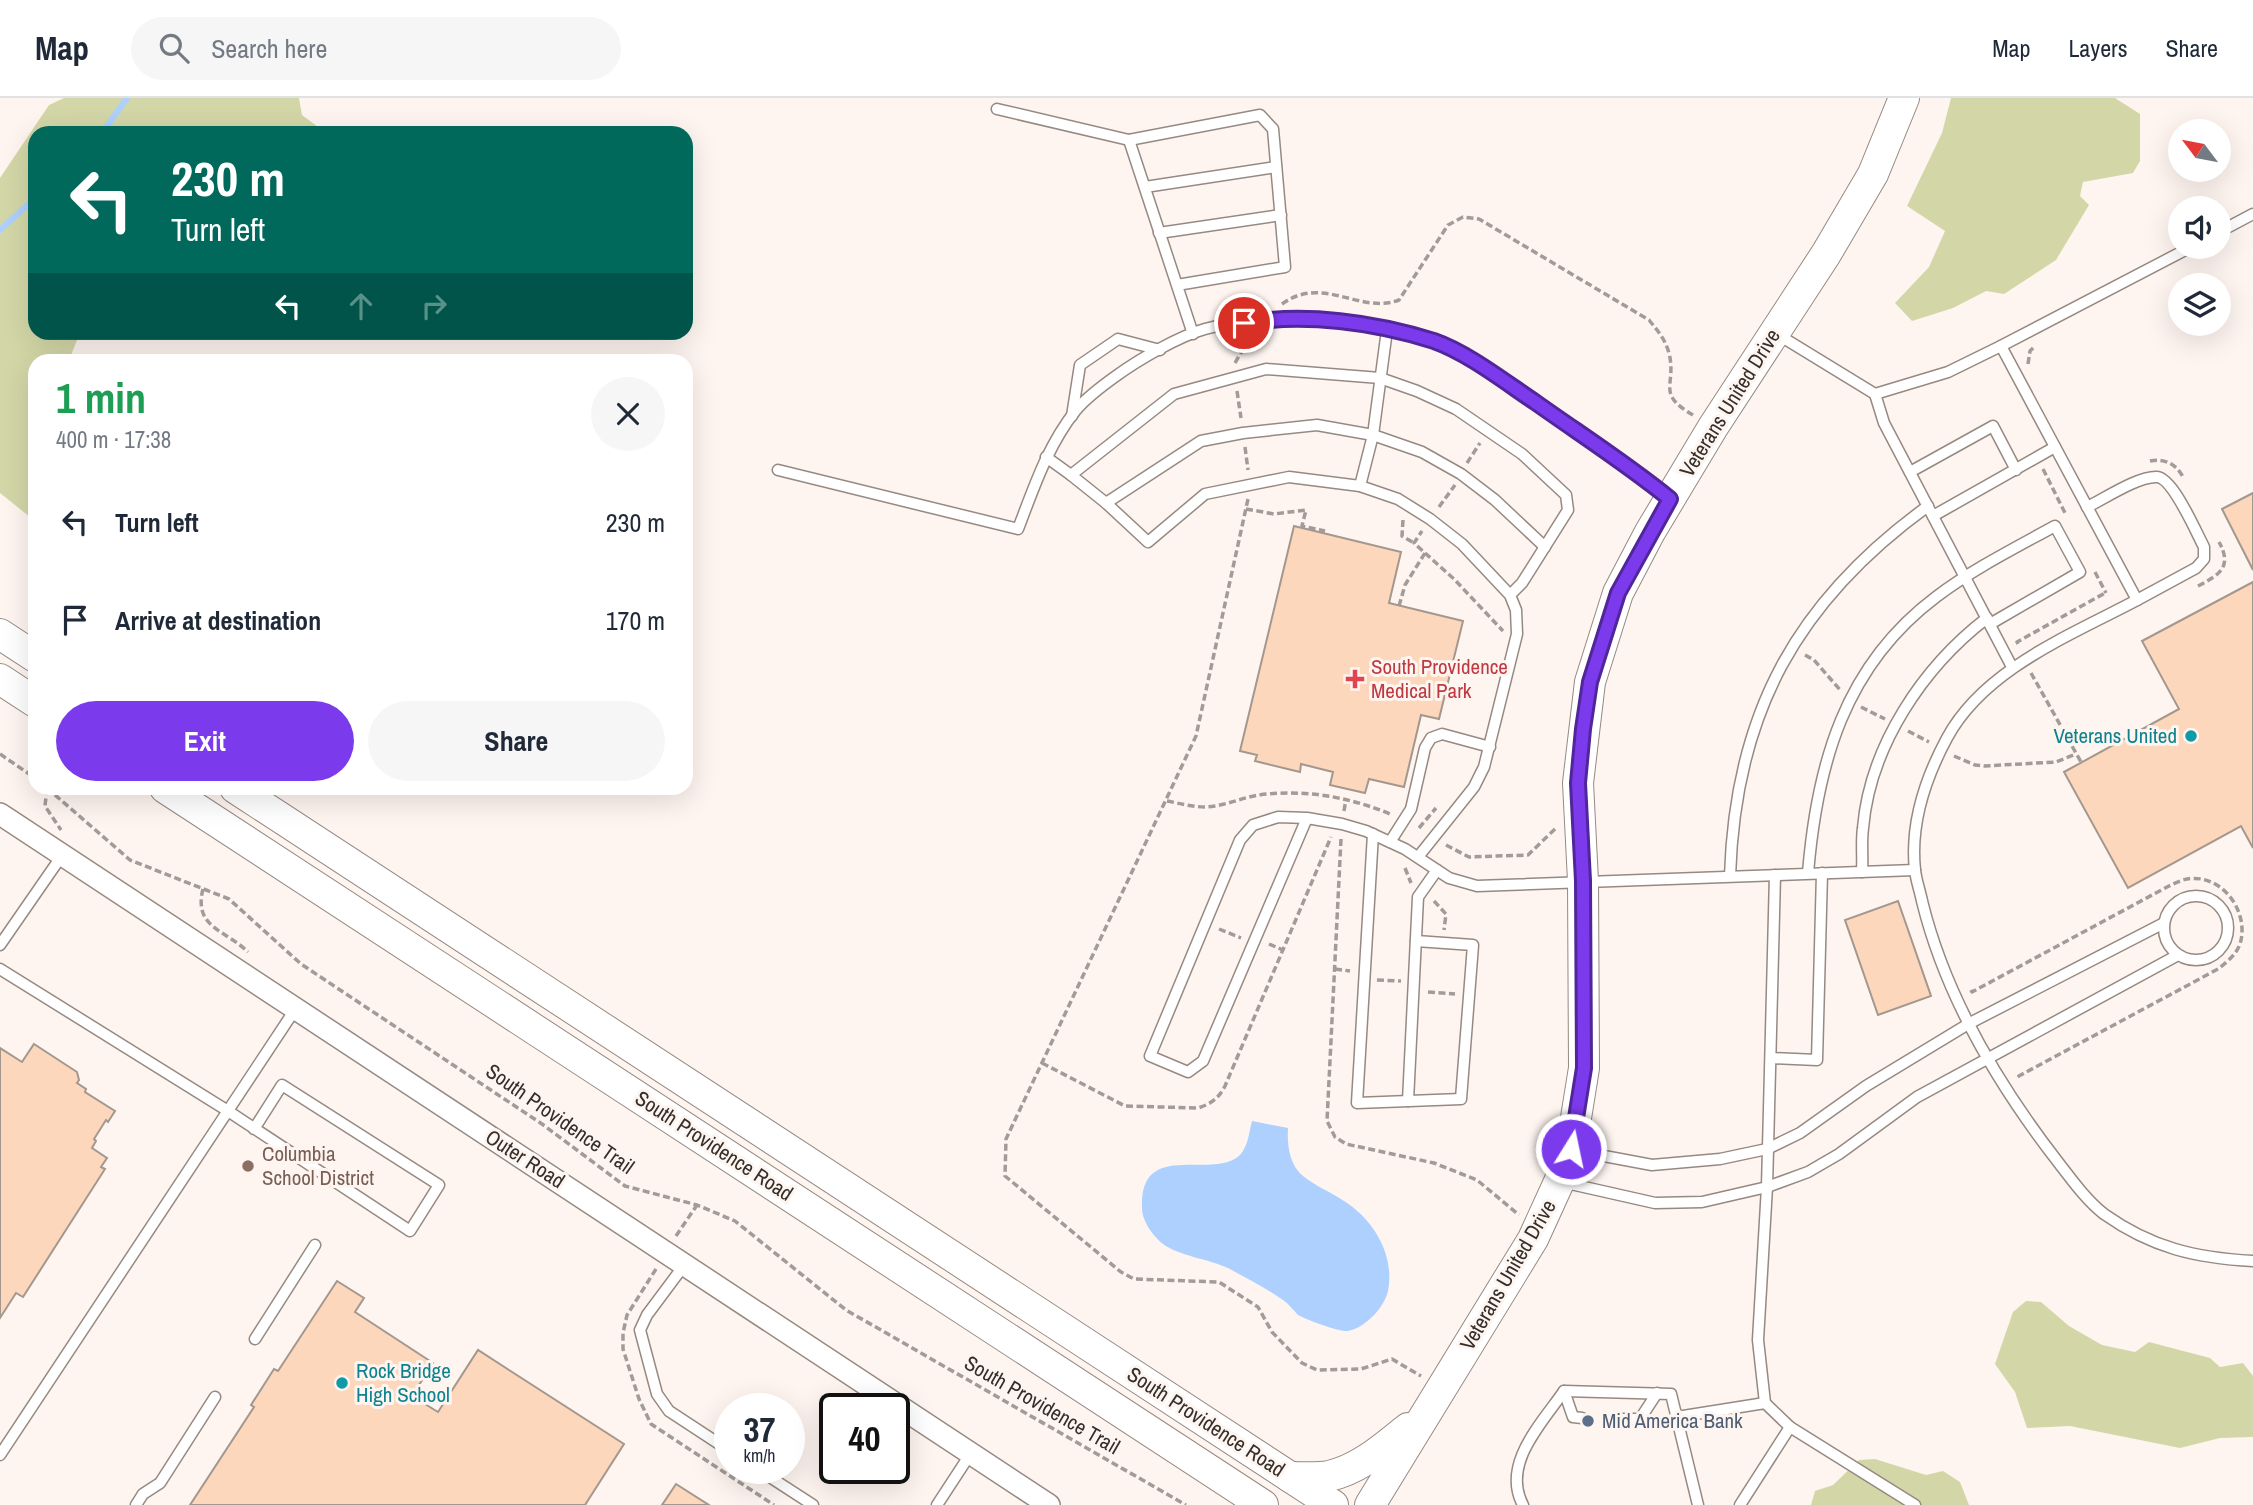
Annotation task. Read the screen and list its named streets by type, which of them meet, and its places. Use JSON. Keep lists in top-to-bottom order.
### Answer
{
  "streets": {
    "main road": ["Veterans United Drive", "South Providence Road"],
    "street": ["Outer Road"],
    "path": ["South Providence Trail"]
  },
  "places": {
    "health": ["South Providence Medical Park"],
    "other": [
      "Veterans United",
      "Columbia School District",
      "Rock Bridge High School",
      "Mid America Bank"
    ]
  },
  "north": "top left",
  "page": {
    "header": "Map",
    "search": "Search here",
    "nav": ["Map", "Layers", "Share"],
    "turn": ["230 m", "Turn left"],
    "heading": ["1 min", "400 m · 17:38"],
    "list": [
      {
        "name": "Turn left",
        "value": "230 m"
      },
      {
        "name": "Arrive at destination",
        "value": "170 m"
      }
    ],
    "buttons": ["Exit", "Share"],
    "speed": "37 km/h",
    "limit": "40"
  }
}
